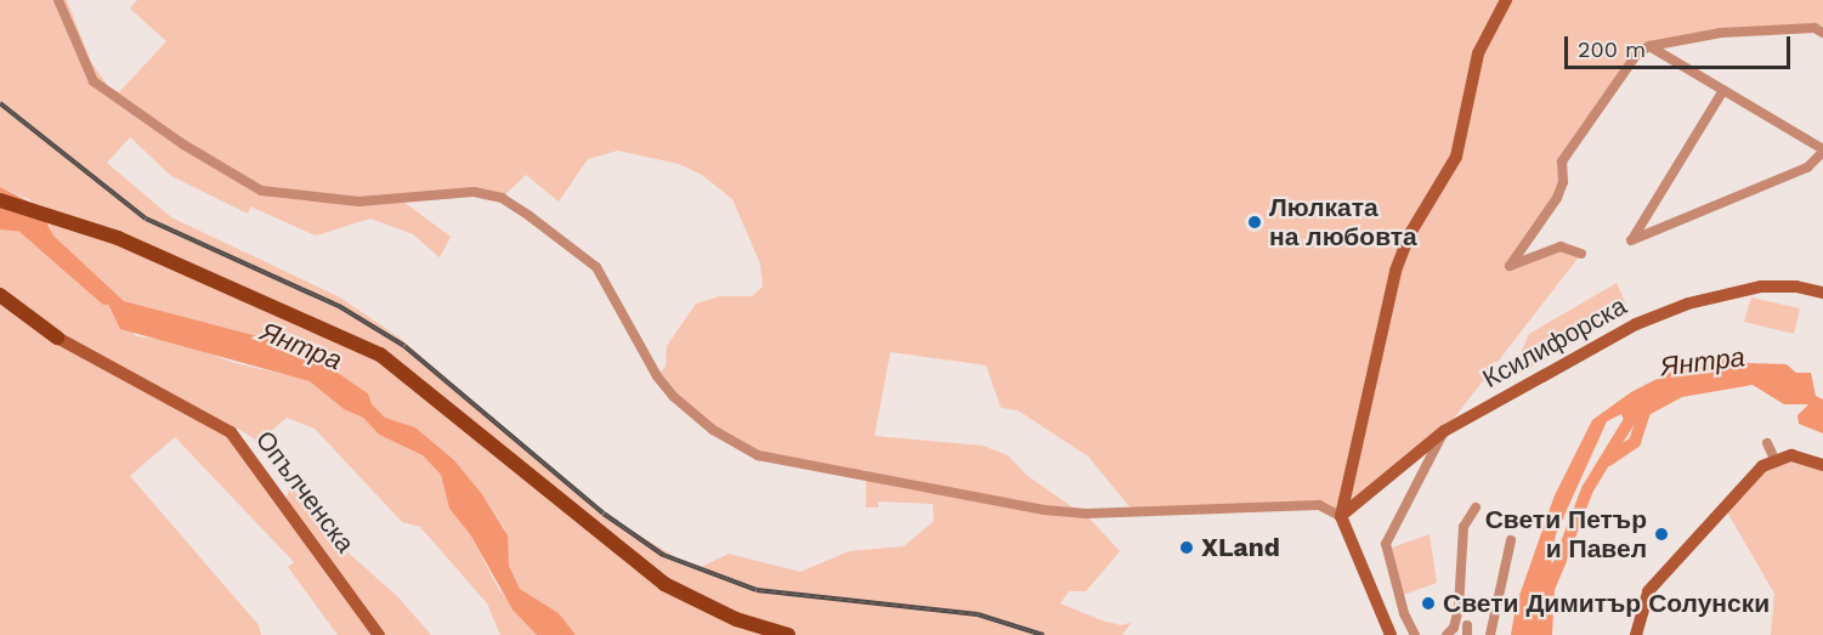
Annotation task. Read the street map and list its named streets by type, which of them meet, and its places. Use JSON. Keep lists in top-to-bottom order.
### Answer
{
  "streets": {
    "street": ["Ксилифорска", "Опълченска"]
  },
  "water": ["Янтра"],
  "places": [
    "Люлката на любовта",
    "Свети Петър и Павел",
    "XLand",
    "Свети Димитър Солунски"
  ],
  "scale_bar": "200 m"
}
